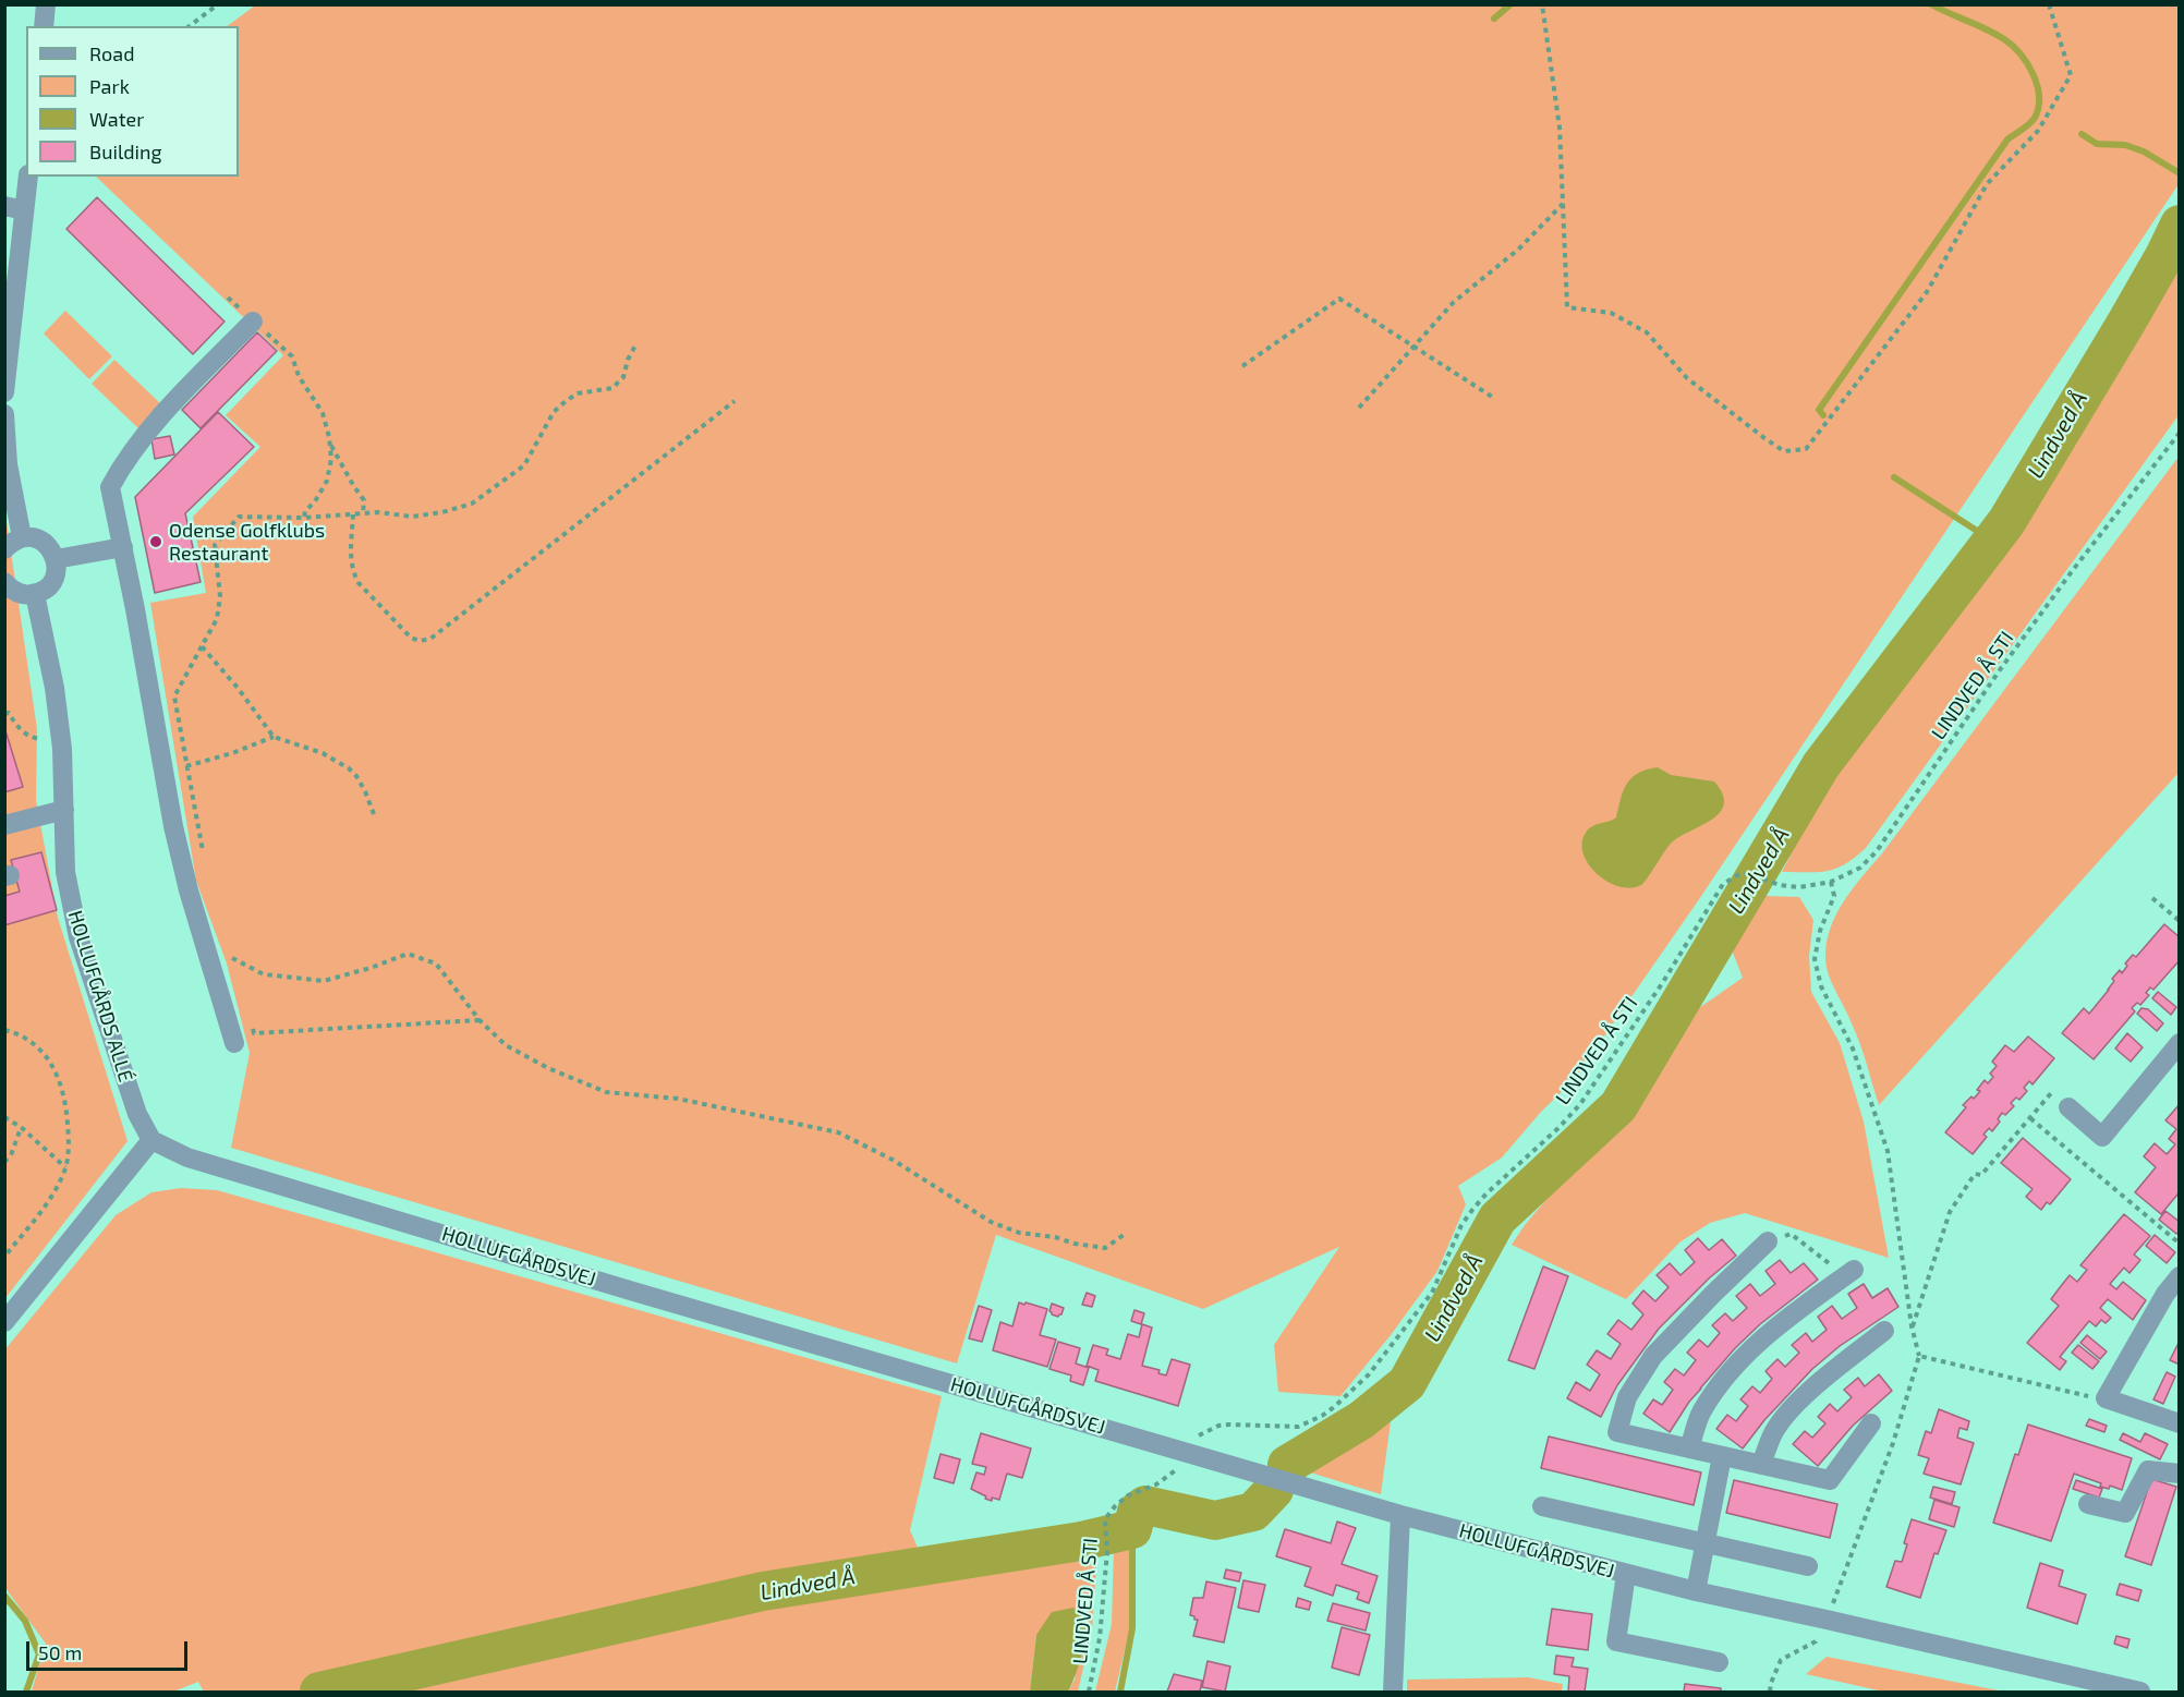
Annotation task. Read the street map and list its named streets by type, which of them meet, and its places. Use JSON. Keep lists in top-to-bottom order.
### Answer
{
  "streets": {
    "street": ["HOLLUFGÅRDS ALLÉ", "HOLLUFGÅRDSVEJ"],
    "path": ["LINDVED Å STI"]
  },
  "crossings": [
    ["LINDVED Å STI", "HOLLUFGÅRDSVEJ"],
    ["HOLLUFGÅRDS ALLÉ", "HOLLUFGÅRDSVEJ"]
  ],
  "water": ["Lindved Å"],
  "places": ["Odense Golfklubs Restaurant"],
  "legend": [
    "Road",
    "Park",
    "Water",
    "Building"
  ],
  "scale_bar": "50 m"
}
